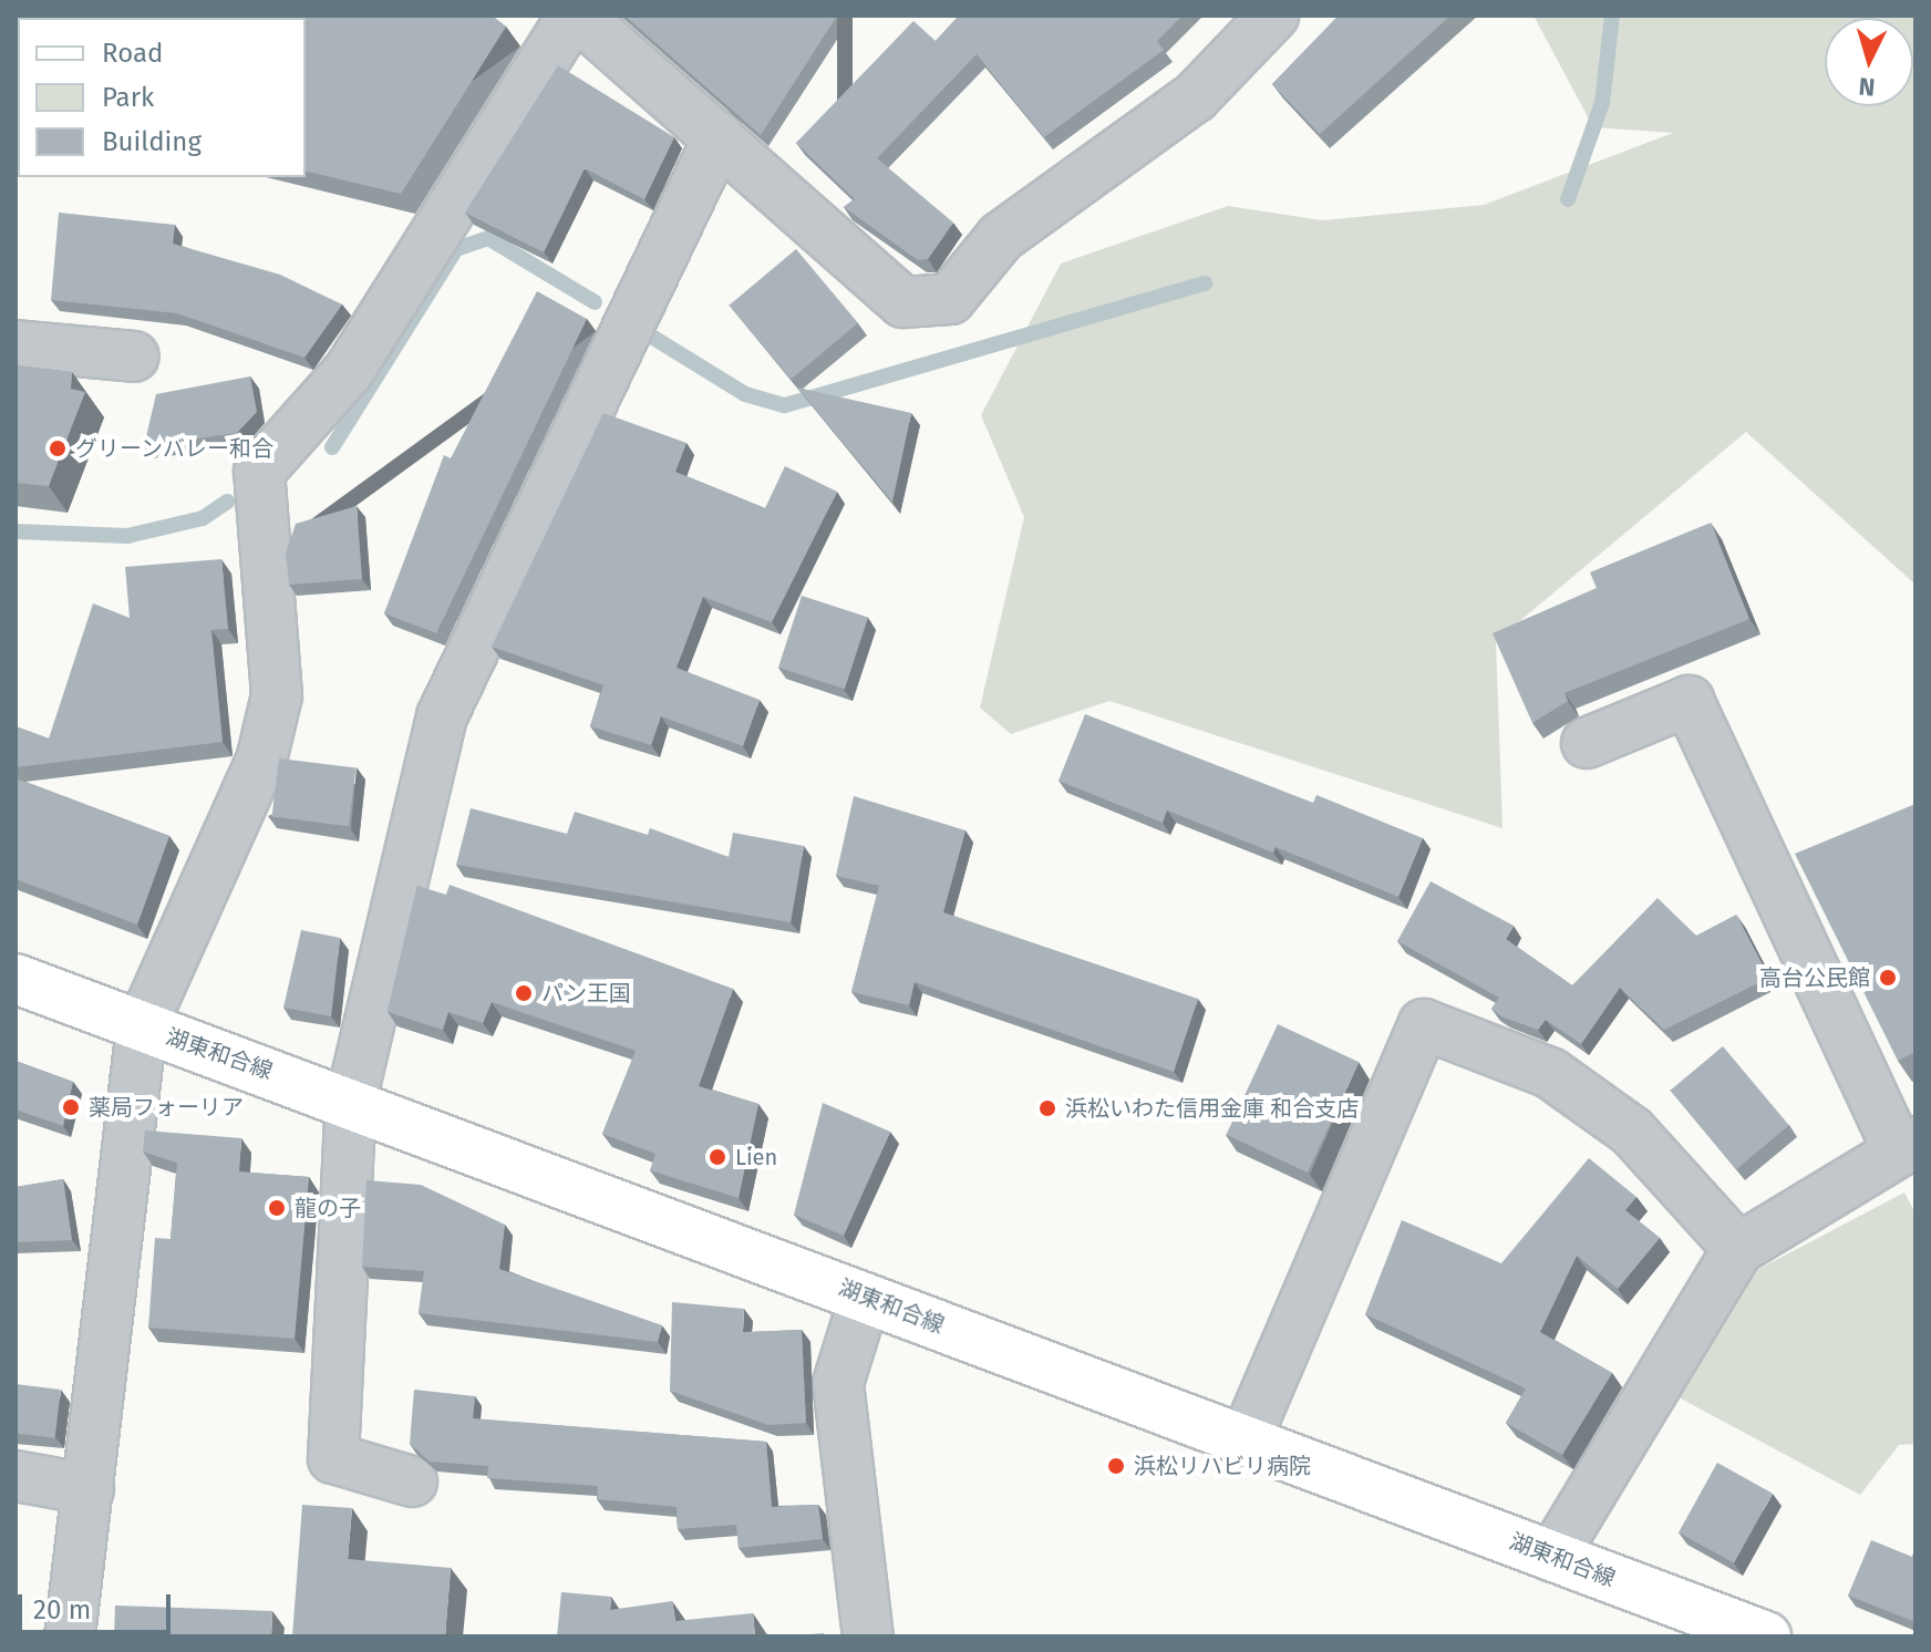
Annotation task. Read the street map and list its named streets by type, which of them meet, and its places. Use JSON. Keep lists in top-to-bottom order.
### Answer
{
  "streets": {
    "main road": ["湖東和合線"]
  },
  "places": [
    "グリーンバレー和合",
    "高台公民館",
    "パン王国",
    "薬局フォーリア",
    "浜松いわた信用金庫 和合支店",
    "Lien",
    "龍の子",
    "浜松リハビリ病院"
  ],
  "legend": ["Road", "Park", "Building"],
  "scale_bar": "20 m",
  "north": "bottom"
}
